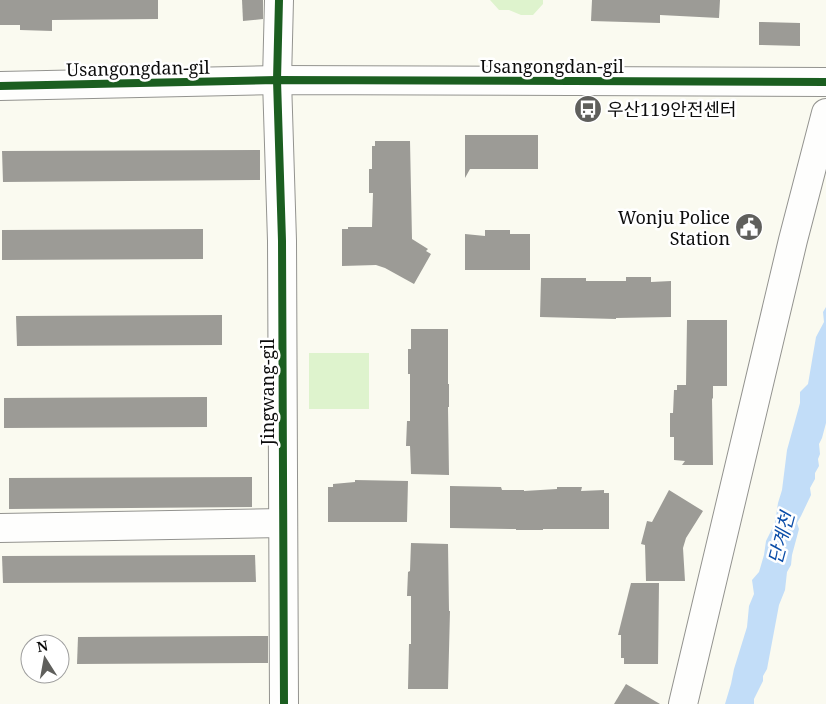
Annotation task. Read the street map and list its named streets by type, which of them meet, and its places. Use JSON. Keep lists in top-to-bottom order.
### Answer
{
  "streets": {
    "street": ["Usangongdan-gil", "Jingwang-gil"]
  },
  "crossings": [
    ["Usangongdan-gil", "Jingwang-gil"]
  ],
  "water": ["단계천"],
  "places": {
    "bus stop": ["우산119안전센터"],
    "public building": ["Wonju Police Station"]
  },
  "north": "top"
}
